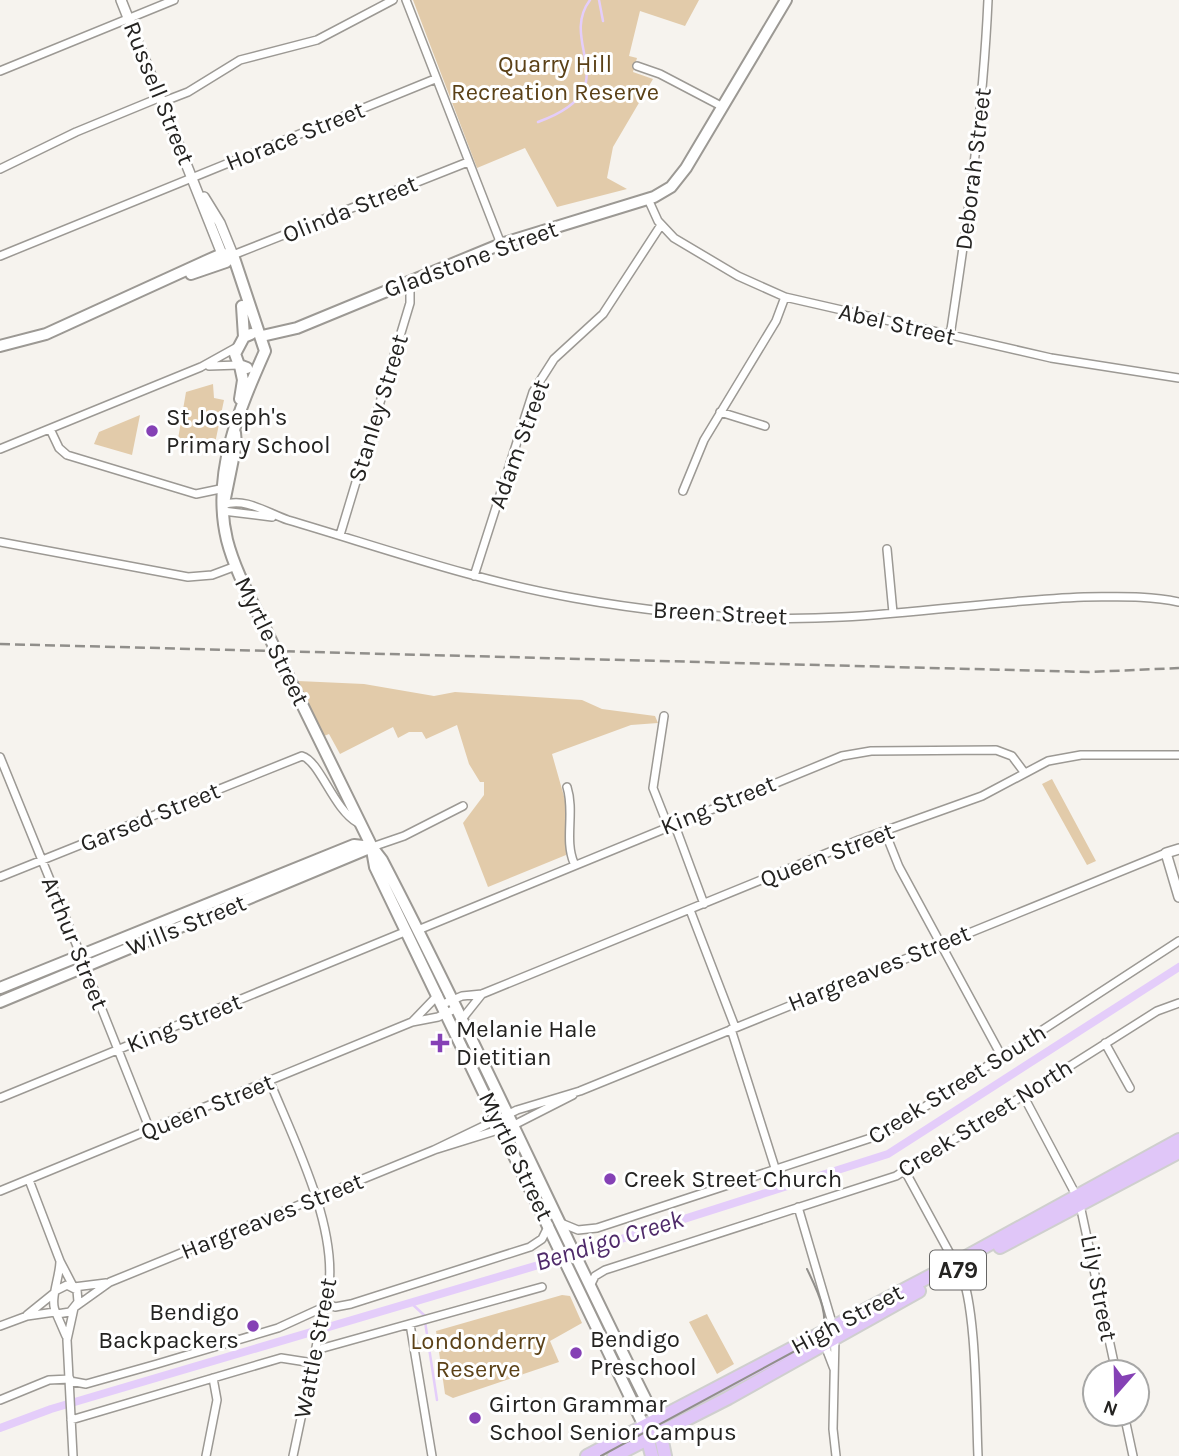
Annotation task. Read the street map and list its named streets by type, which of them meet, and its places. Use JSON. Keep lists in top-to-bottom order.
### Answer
{
  "streets": {
    "highway": ["A79", "High Street"],
    "main road": [
      "Russell Street",
      "Olinda Street",
      "Gladstone Street",
      "Myrtle Street",
      "Wills Street",
      "Arthur Street"
    ],
    "street": [
      "Horace Street",
      "Deborah Street",
      "Abel Street",
      "Stanley Street",
      "Adam Street",
      "Breen Street",
      "King Street",
      "Garsed Street",
      "Queen Street",
      "Hargreaves Street",
      "Creek Street South",
      "Creek Street North",
      "Lily Street",
      "Wattle Street"
    ]
  },
  "crossings": [
    ["Russell Street", "Horace Street"],
    ["Russell Street", "Olinda Street"],
    ["Russell Street", "Gladstone Street"],
    ["Russell Street", "Myrtle Street"],
    ["Deborah Street", "Abel Street"],
    ["Gladstone Street", "Abel Street"],
    ["Gladstone Street", "Stanley Street"],
    ["Gladstone Street", "Myrtle Street"],
    ["Abel Street", "Adam Street"],
    ["Stanley Street", "Breen Street"],
    ["Adam Street", "Breen Street"],
    ["Breen Street", "Myrtle Street"],
    ["Myrtle Street", "King Street"],
    ["Myrtle Street", "Garsed Street"],
    ["Myrtle Street", "Queen Street"],
    ["Myrtle Street", "Wills Street"],
    ["Myrtle Street", "Hargreaves Street"],
    ["Myrtle Street", "Creek Street South"],
    ["Myrtle Street", "Creek Street North"],
    ["Myrtle Street", "High Street"],
    ["King Street", "Queen Street"],
    ["King Street", "Arthur Street"],
    ["Garsed Street", "Arthur Street"],
    ["Queen Street", "Arthur Street"],
    ["Queen Street", "Wattle Street"],
    ["Wills Street", "Arthur Street"],
    ["Hargreaves Street", "Wattle Street"],
    ["Creek Street North", "Lily Street"],
    ["Lily Street", "High Street"]
  ],
  "water": ["Bendigo Creek"],
  "parks": ["Quarry Hill Recreation Reserve", "Londonderry Reserve"],
  "places": {
    "other": [
      "St Joseph's Primary School",
      "Creek Street Church",
      "Bendigo Backpackers",
      "Bendigo Preschool",
      "Girton Grammar School Senior Campus"
    ],
    "health": ["Melanie Hale Dietitian"]
  },
  "north": "bottom"
}
